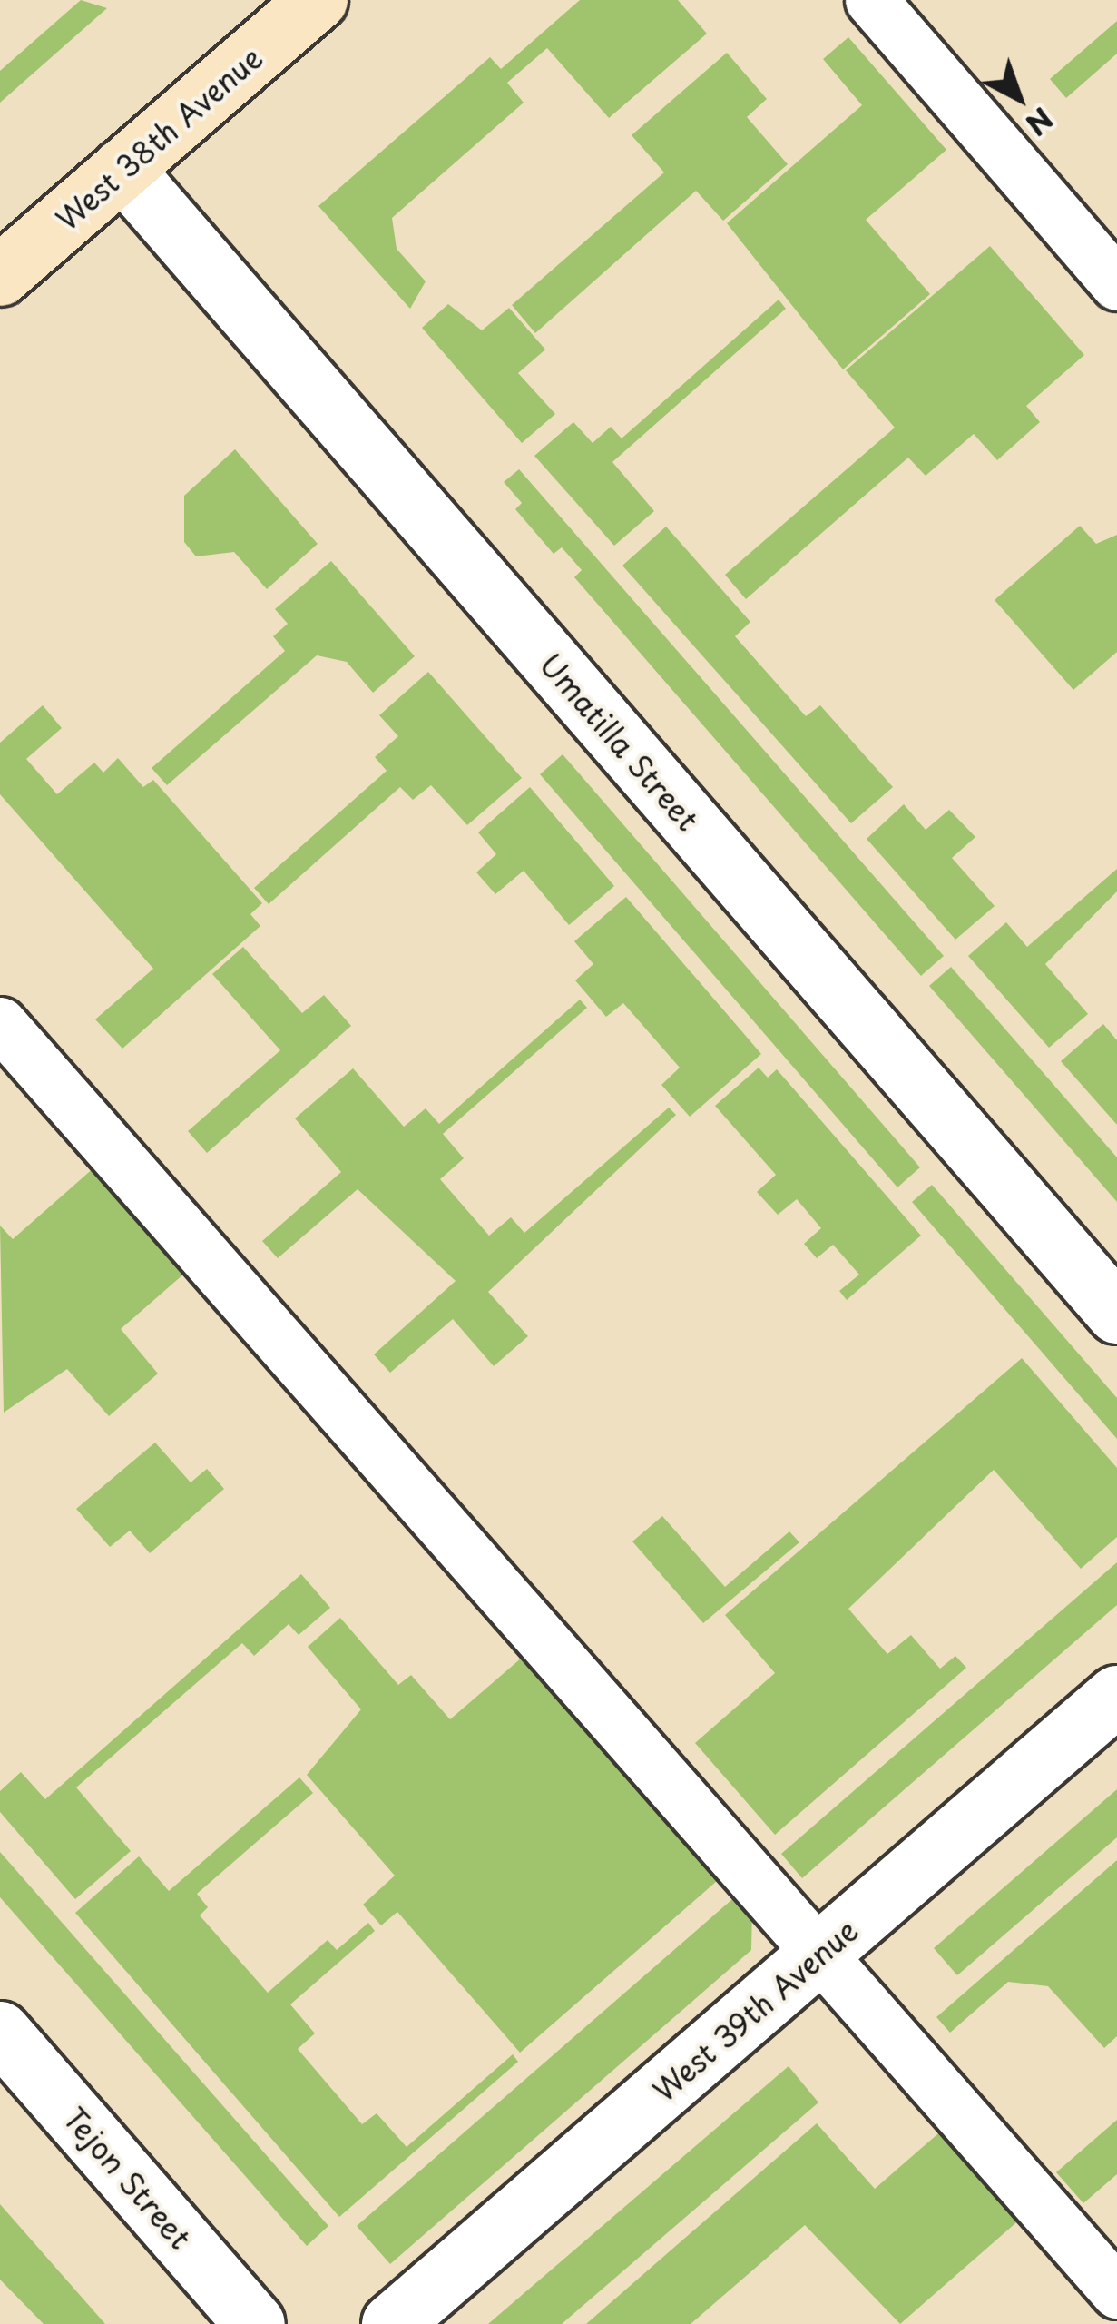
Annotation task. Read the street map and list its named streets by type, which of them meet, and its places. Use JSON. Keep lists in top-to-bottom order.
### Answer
{
  "streets": {
    "main road": ["West 38th Avenue"],
    "street": ["Umatilla Street", "West 39th Avenue", "Tejon Street"]
  },
  "crossings": [
    ["West 38th Avenue", "Umatilla Street"]
  ],
  "north": "bottom right"
}
